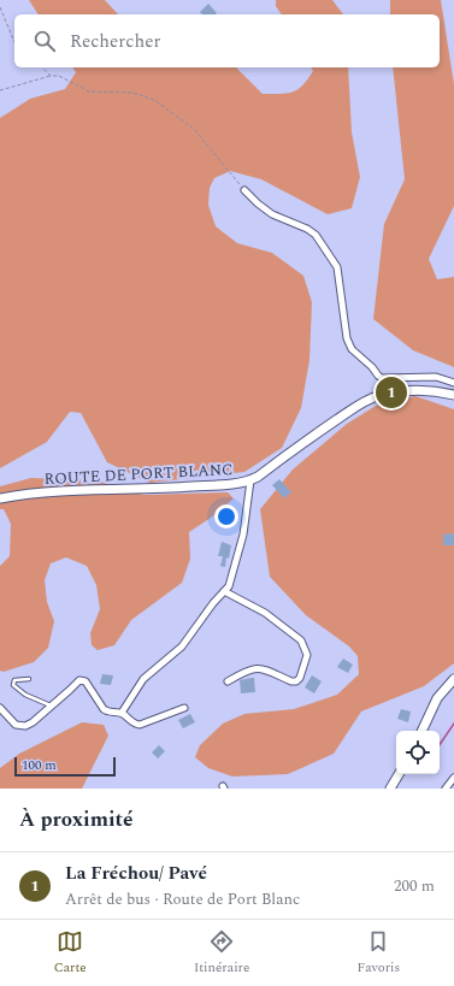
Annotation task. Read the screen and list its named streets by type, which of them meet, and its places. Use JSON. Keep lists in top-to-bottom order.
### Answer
{
  "streets": {
    "street": ["ROUTE DE PORT BLANC"]
  },
  "scale_bar": "100 m",
  "page": {
    "search": "Rechercher",
    "pins": "1",
    "scale": "100 m",
    "heading": "À proximité",
    "list": [
      {
        "mark": "1",
        "name": "La Fréchou/ Pavé",
        "note": "Arrêt de bus · Route de Port Blanc",
        "value": "200 m"
      }
    ],
    "nav": ["Carte", "Itinéraire", "Favoris"]
  }
}
